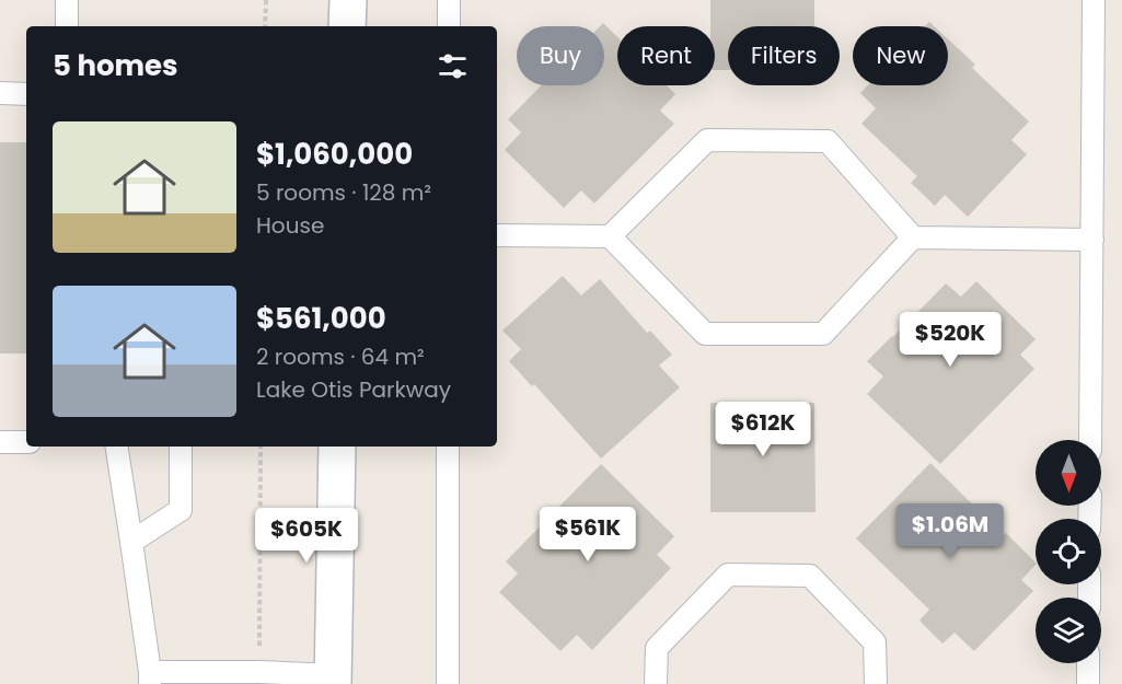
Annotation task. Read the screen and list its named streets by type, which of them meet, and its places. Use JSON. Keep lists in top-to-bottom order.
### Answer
{
  "north": "bottom",
  "page": {
    "chip": [
      "Buy",
      "Rent",
      "Filters",
      "New"
    ],
    "heading": "5 homes",
    "list": [
      {
        "name": "$1,060,000",
        "note": "5 rooms · 128 m² · House"
      },
      {
        "name": "$561,000",
        "note": "2 rooms · 64 m² · Lake Otis Parkway"
      }
    ],
    "price": [
      "$520K",
      "$612K",
      "$1.06M",
      "$561K",
      "$605K"
    ]
  }
}
